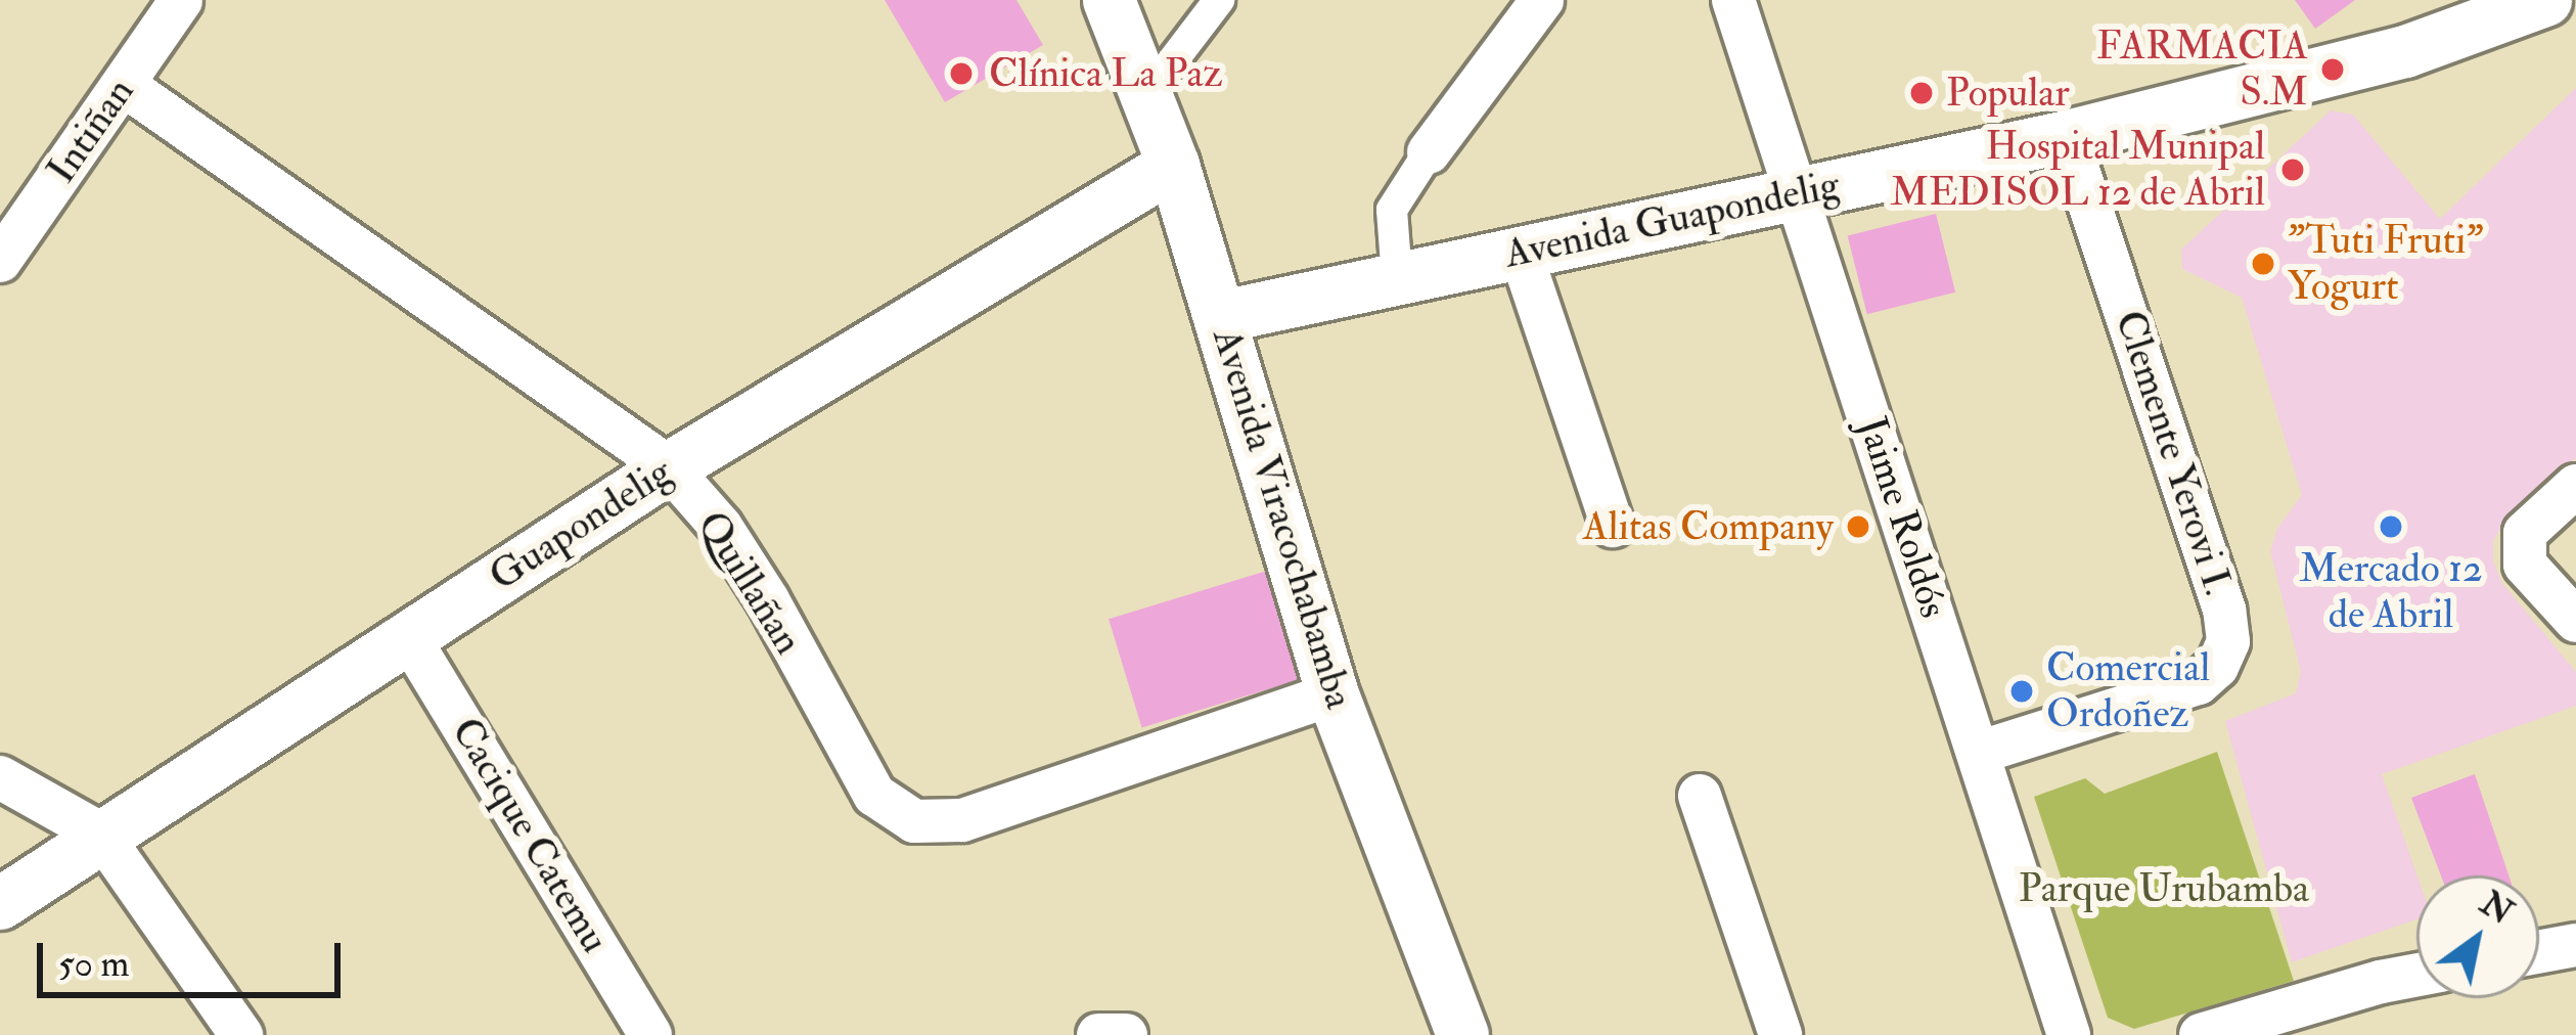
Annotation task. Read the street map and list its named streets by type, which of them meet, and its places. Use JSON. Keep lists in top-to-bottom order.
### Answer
{
  "streets": {
    "street": [
      "Intiñan",
      "Avenida Guapondelig",
      "Clemente Yerovi I.",
      "Jaime Roldós",
      "Avenida Viracochabamba",
      "Guapondelig",
      "Quillañan",
      "Cacique Catemu"
    ]
  },
  "crossings": [
    ["Intiñan", "Quillañan"],
    ["Avenida Guapondelig", "Clemente Yerovi I."],
    ["Avenida Guapondelig", "Jaime Roldós"],
    ["Avenida Guapondelig", "Avenida Viracochabamba"],
    ["Clemente Yerovi I.", "Jaime Roldós"],
    ["Avenida Viracochabamba", "Guapondelig"],
    ["Avenida Viracochabamba", "Quillañan"],
    ["Guapondelig", "Quillañan"],
    ["Guapondelig", "Cacique Catemu"]
  ],
  "parks": ["Parque Urubamba"],
  "places": [
    "FARMACIA S.M",
    "Clínica La Paz",
    "Popular",
    "Hospital Munipal MEDISOL 12 de Abril",
    "\"Tuti Fruti\" Yogurt",
    "Alitas Company",
    "Mercado 12 de Abril",
    "Comercial Ordoñez"
  ],
  "scale_bar": "50 m",
  "north": "top right"
}
